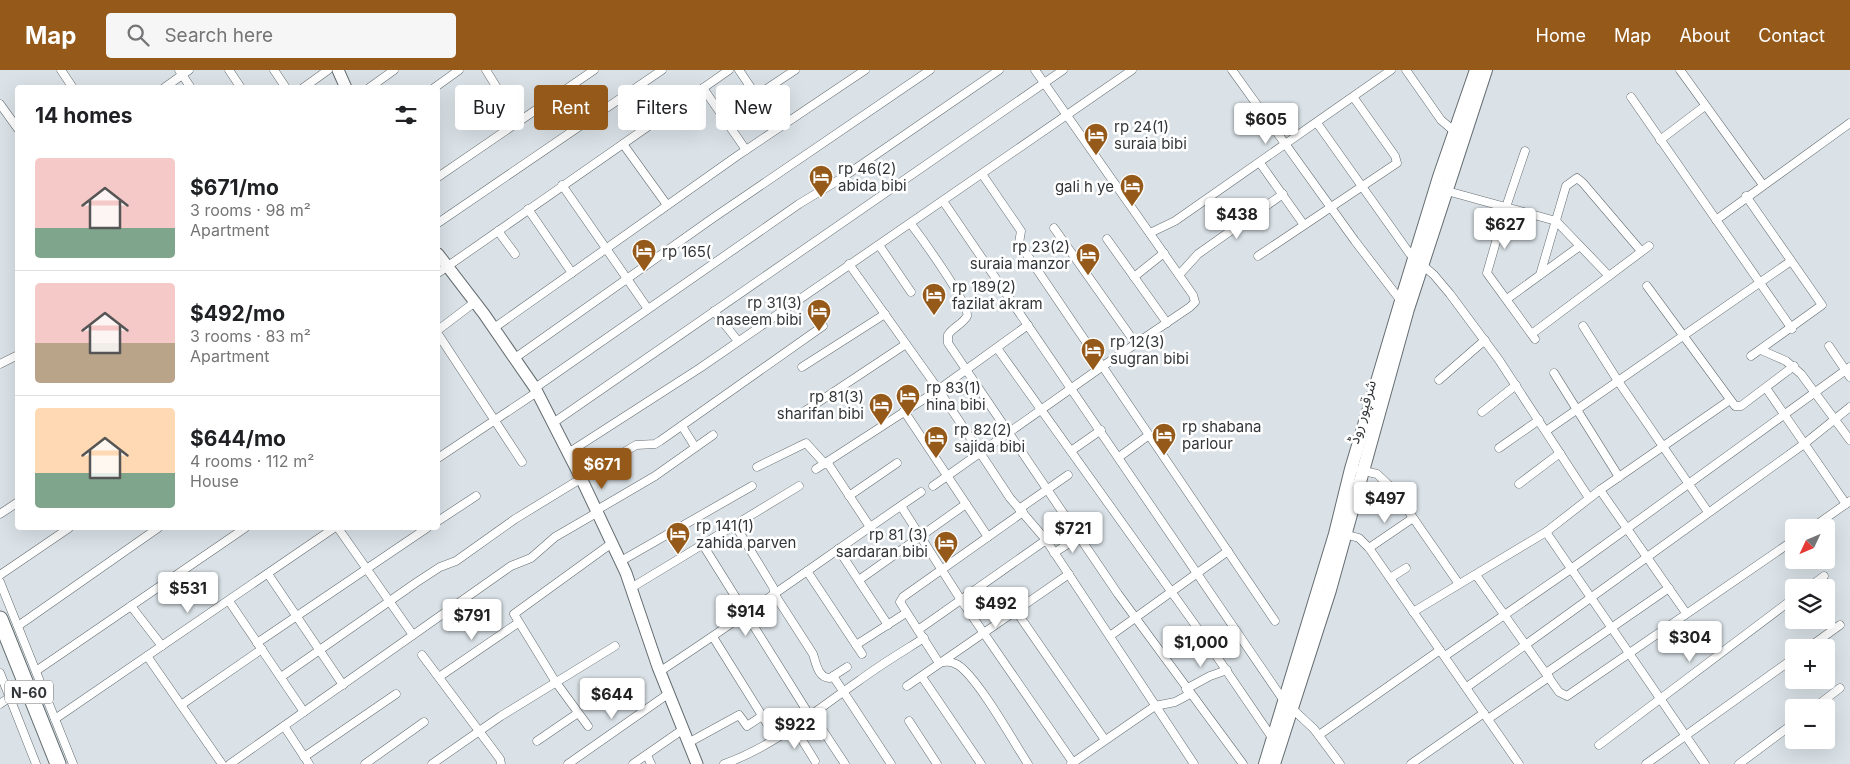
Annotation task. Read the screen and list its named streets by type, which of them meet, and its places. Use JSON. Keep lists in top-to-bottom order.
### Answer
{
  "streets": {
    "highway": ["N-60"],
    "main road": ["شرقپور روڈ"]
  },
  "places": {
    "hotel": [
      "rp 24(1) suraia bibi",
      "rp 46(2) abida bibi",
      "gali h ye",
      "rp 165(",
      "rp 23(2) suraia manzor",
      "rp 189(2) fazilat akram",
      "rp 31(3) naseem bibi",
      "rp 12(3) sugran bibi",
      "rp 83(1) hina bibi",
      "rp 81(3) sharifan bibi",
      "rp shabana parlour",
      "rp 82(2) sajida bibi",
      "rp 141(1) zahida parven",
      "rp 81 (3) sardaran bibi"
    ]
  },
  "north": "bottom left",
  "page": {
    "header": "Map",
    "search": "Search here",
    "nav": [
      "Home",
      "Map",
      "About",
      "Contact"
    ],
    "chip": [
      "Buy",
      "Rent",
      "Filters",
      "New"
    ],
    "heading": "14 homes",
    "price": [
      "$605",
      "$438",
      "$627",
      "$671",
      "$497",
      "$721",
      "$531",
      "$492",
      "$914",
      "$791",
      "$304",
      "$1,000",
      "$644",
      "$922"
    ],
    "list": [
      {
        "name": "$671/mo",
        "note": "3 rooms · 98 m² · Apartment"
      },
      {
        "name": "$492/mo",
        "note": "3 rooms · 83 m² · Apartment"
      },
      {
        "name": "$644/mo",
        "note": "4 rooms · 112 m² · House"
      }
    ],
    "map_buttons": ["+", "−"]
  }
}
